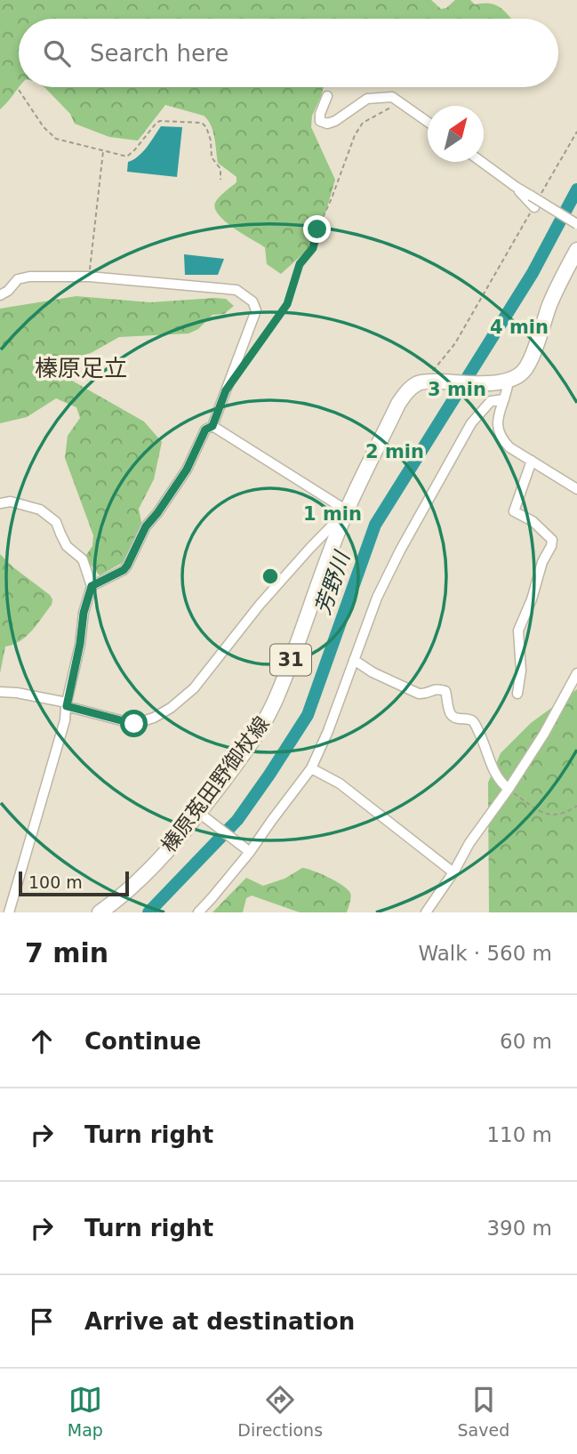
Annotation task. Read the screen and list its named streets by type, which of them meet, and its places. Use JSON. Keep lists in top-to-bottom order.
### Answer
{
  "streets": {
    "main road": ["31", "榛原菟田野御杖線"]
  },
  "districts": ["榛原足立"],
  "water": ["芳野川"],
  "scale_bar": "100 m",
  "north": "top right",
  "page": {
    "search": "Search here",
    "scale": "100 m",
    "heading": ["7 min", "Walk · 560 m"],
    "list": [
      ["Continue", "60 m"],
      ["Turn right", "110 m"],
      ["Turn right", "390 m"],
      "Arrive at destination"
    ],
    "nav": ["Map", "Directions", "Saved"]
  },
  "rings": [
    "4 min",
    "3 min",
    "2 min",
    "1 min"
  ]
}
